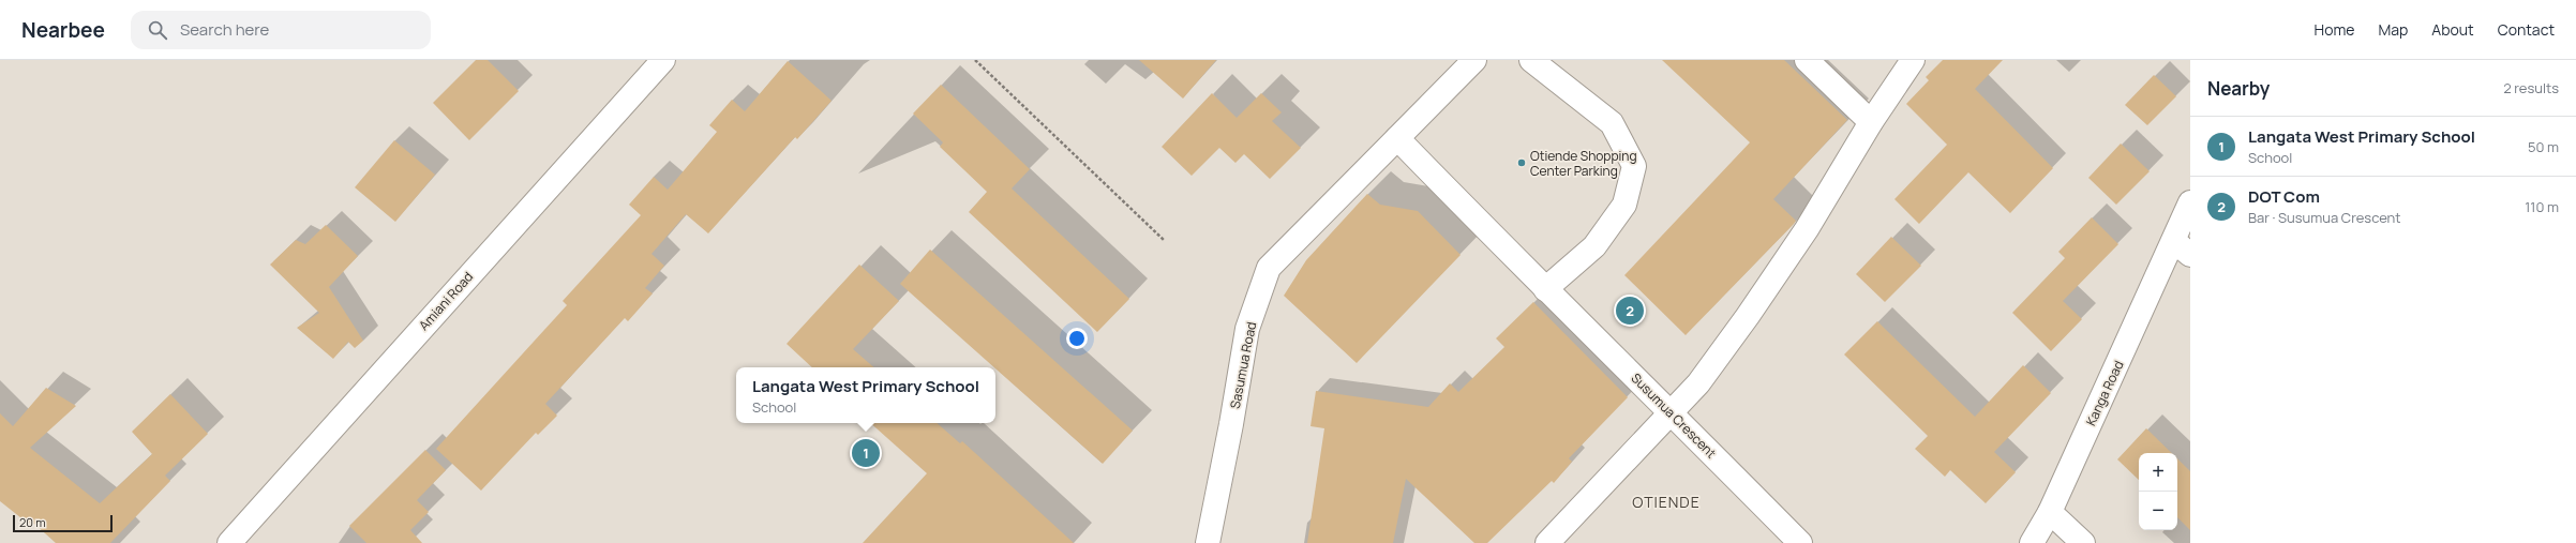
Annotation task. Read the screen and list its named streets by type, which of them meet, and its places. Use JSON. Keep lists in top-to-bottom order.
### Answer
{
  "streets": {
    "street": [
      "Amiani Road",
      "Sasumua Road",
      "Kanga Road",
      "Susumua Crescent"
    ]
  },
  "crossings": [
    ["Sasumua Road", "Susumua Crescent"]
  ],
  "districts": ["OTIENDE"],
  "places": ["Otiende Shopping Center Parking"],
  "scale_bar": "20 m",
  "page": {
    "header": "Nearbee",
    "search": "Search here",
    "nav": [
      "Home",
      "Map",
      "About",
      "Contact"
    ],
    "heading": ["Nearby", "2 results"],
    "list": [
      {
        "mark": "1",
        "name": "Langata West Primary School",
        "note": "School",
        "value": "50 m"
      },
      {
        "mark": "2",
        "name": "DOT Com",
        "note": "Bar · Susumua Crescent",
        "value": "110 m"
      }
    ],
    "pins": ["2", "1"],
    "popup": ["Langata West Primary School", "School"],
    "map_buttons": ["+", "−"],
    "scale": "20 m"
  }
}
